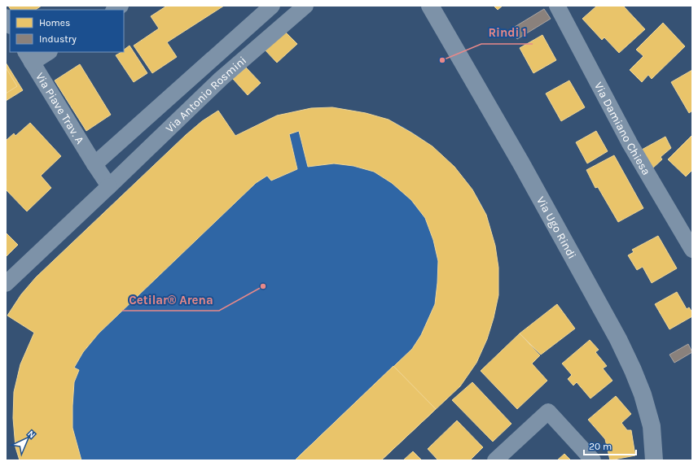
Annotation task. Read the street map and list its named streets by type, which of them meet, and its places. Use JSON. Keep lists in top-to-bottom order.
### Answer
{
  "streets": {
    "street": [
      "Via Antonio Rosmini",
      "Via Piave Trav. A",
      "Via Damiano Chiesa",
      "Via Ugo Rindi"
    ]
  },
  "crossings": [
    ["Via Antonio Rosmini", "Via Piave Trav. A"]
  ],
  "places": ["Rindi 1", "Cetilar® Arena"],
  "legend": ["Homes", "Industry"],
  "scale_bar": "20 m",
  "north": "top right"
}
